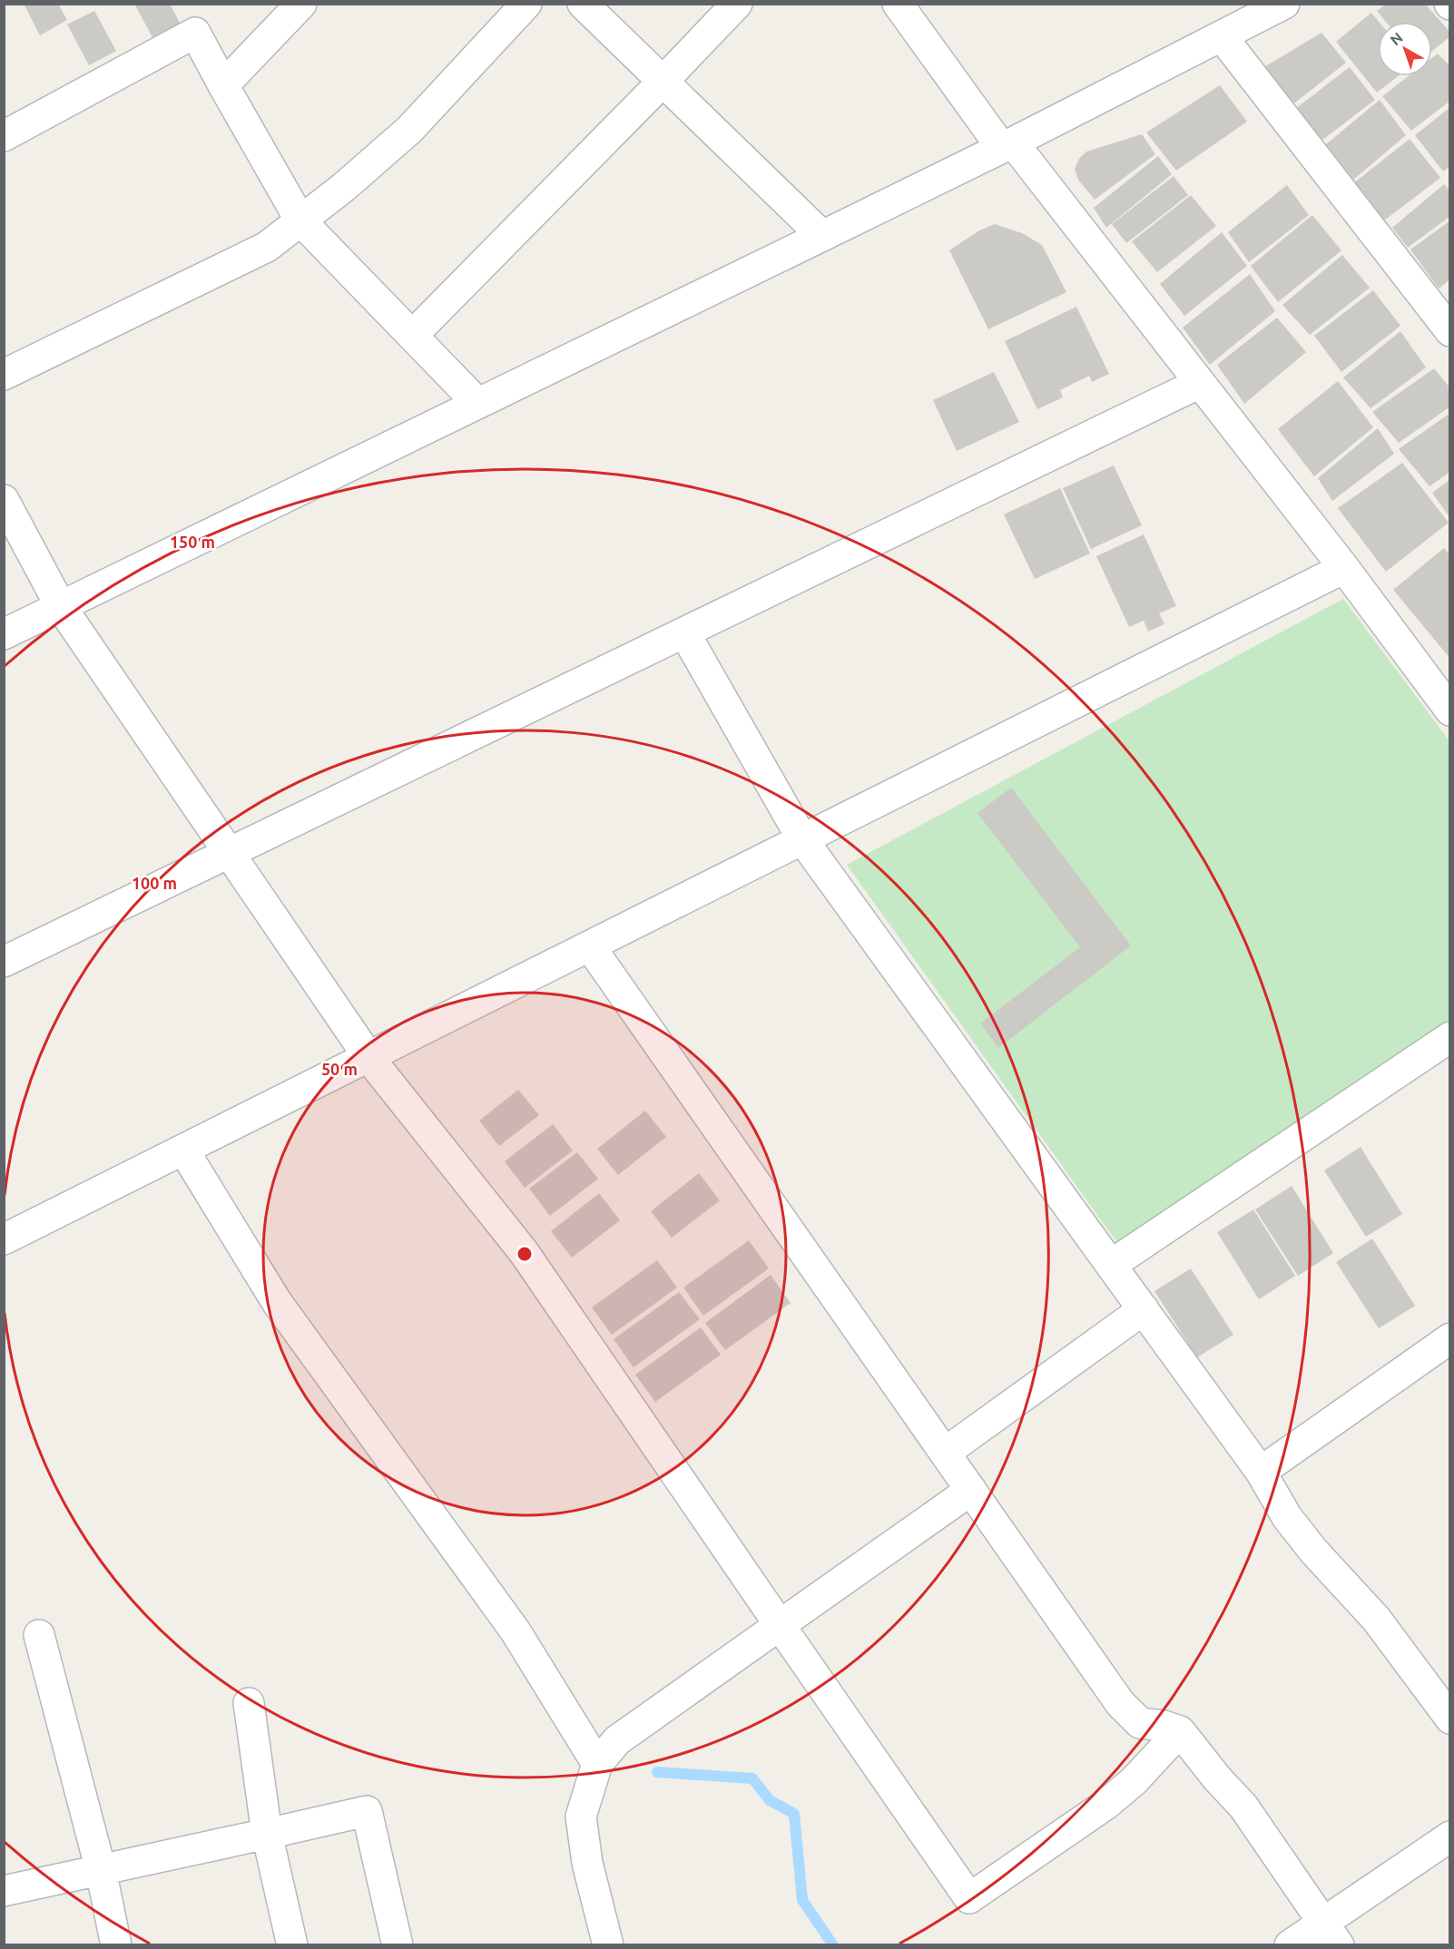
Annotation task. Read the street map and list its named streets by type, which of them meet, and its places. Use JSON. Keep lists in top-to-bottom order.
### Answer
{
  "north": "top left",
  "rings": ["150 m", "100 m", "50 m"]
}
